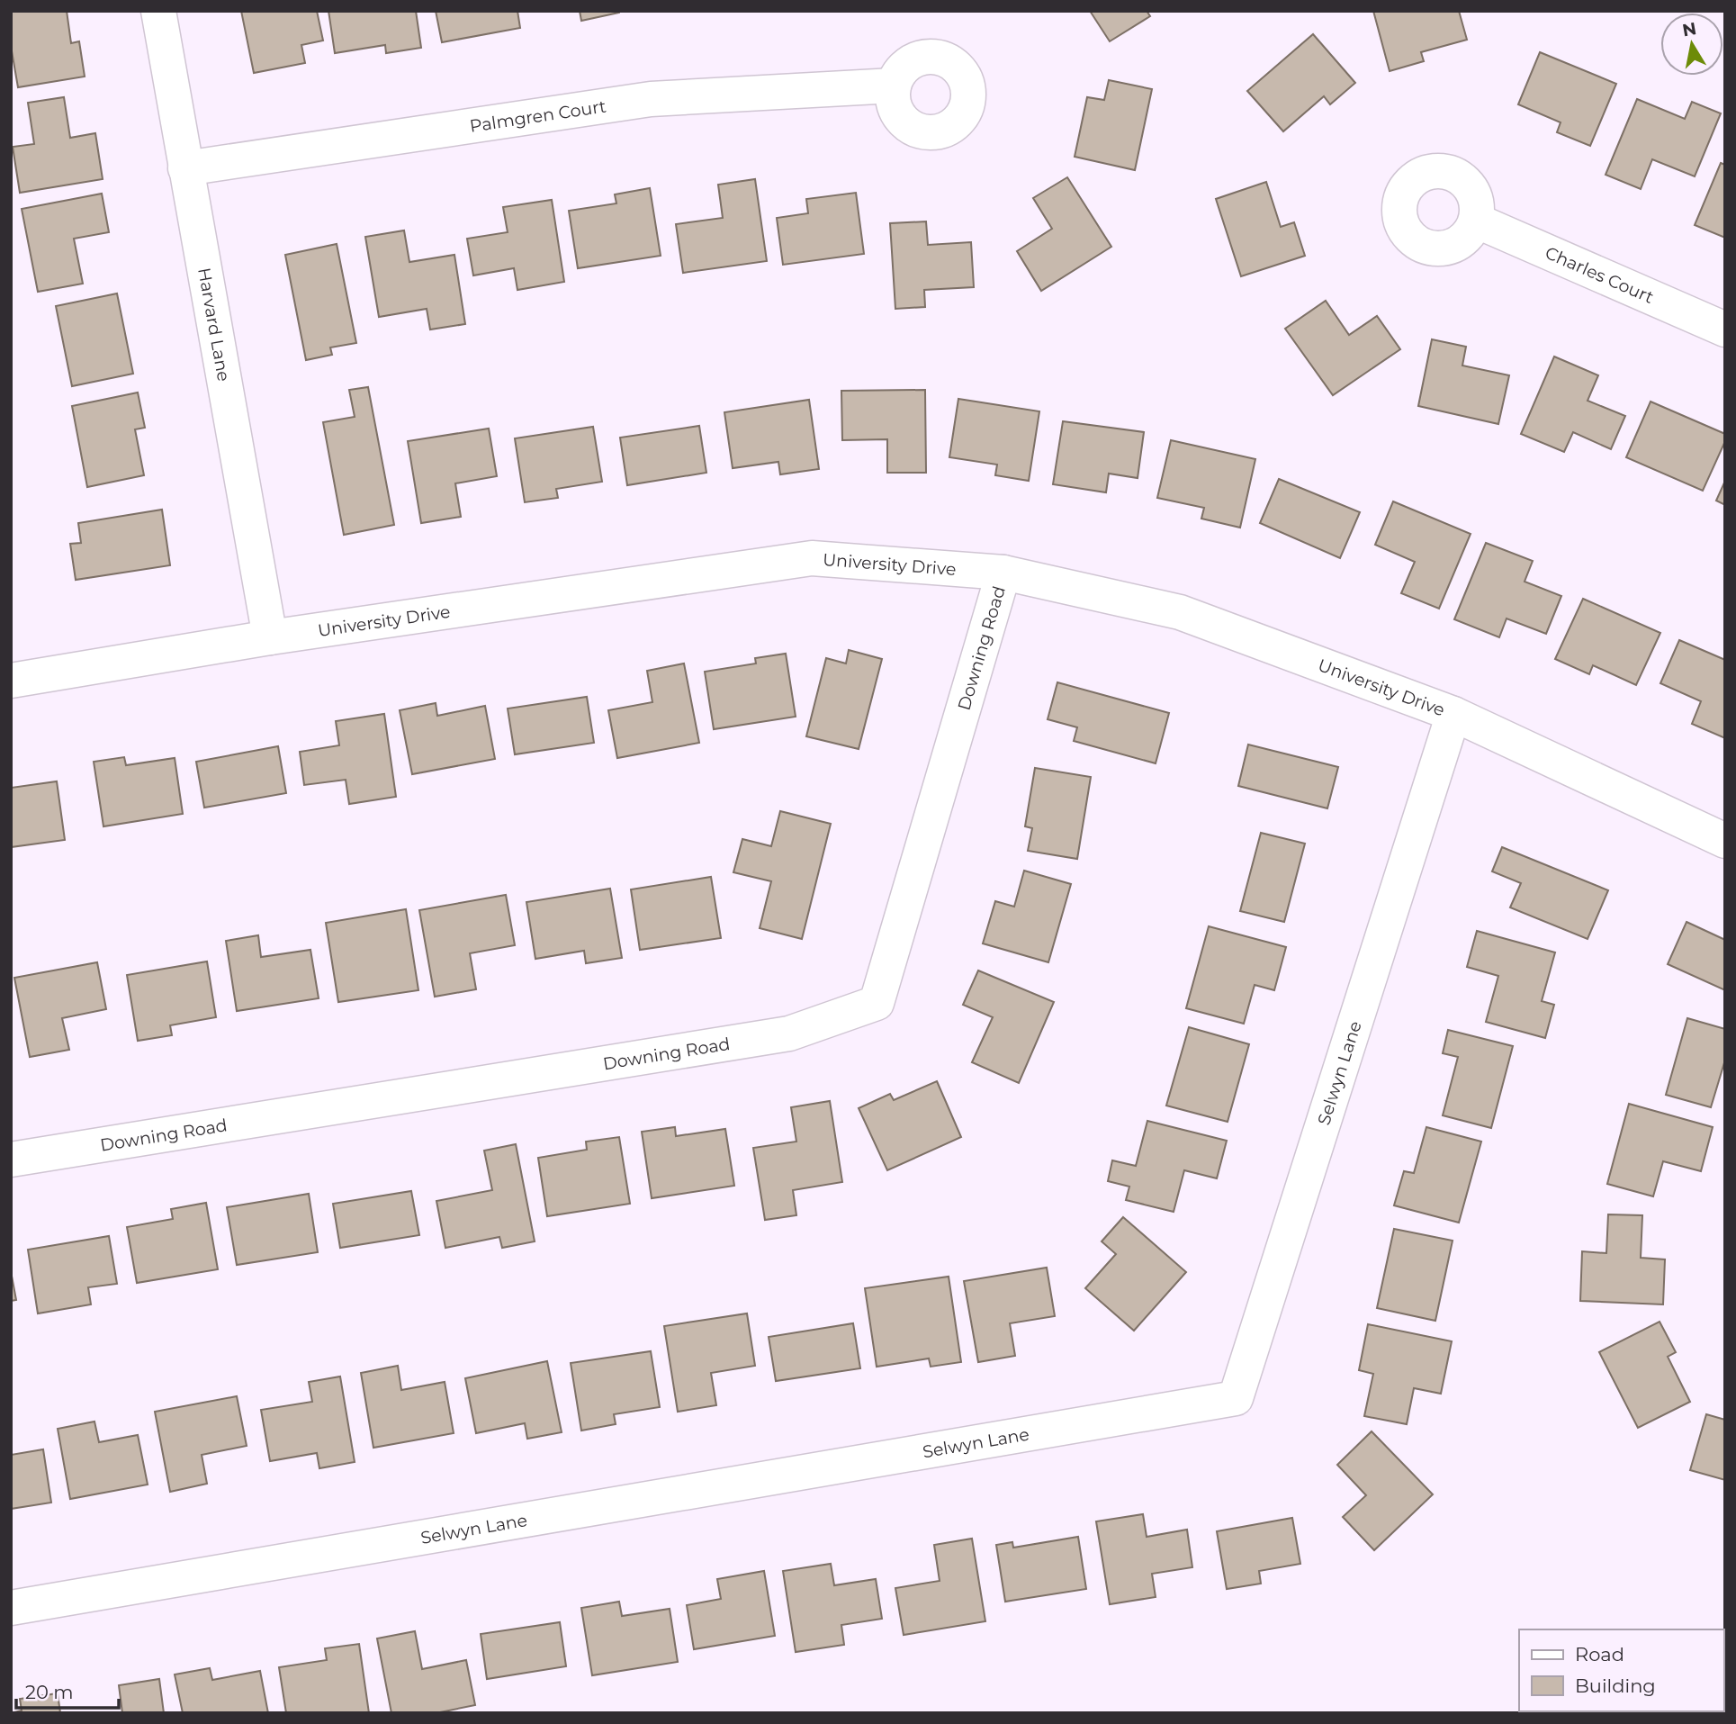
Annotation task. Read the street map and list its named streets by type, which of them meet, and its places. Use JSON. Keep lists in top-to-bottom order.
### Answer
{
  "streets": {
    "street": [
      "Palmgren Court",
      "Charles Court",
      "Harvard Lane",
      "University Drive",
      "Downing Road",
      "Selwyn Lane"
    ]
  },
  "crossings": [
    ["Palmgren Court", "Harvard Lane"],
    ["Harvard Lane", "University Drive"],
    ["University Drive", "Downing Road"],
    ["University Drive", "Selwyn Lane"]
  ],
  "legend": ["Road", "Building"],
  "scale_bar": "20 m",
  "north": "top"
}
